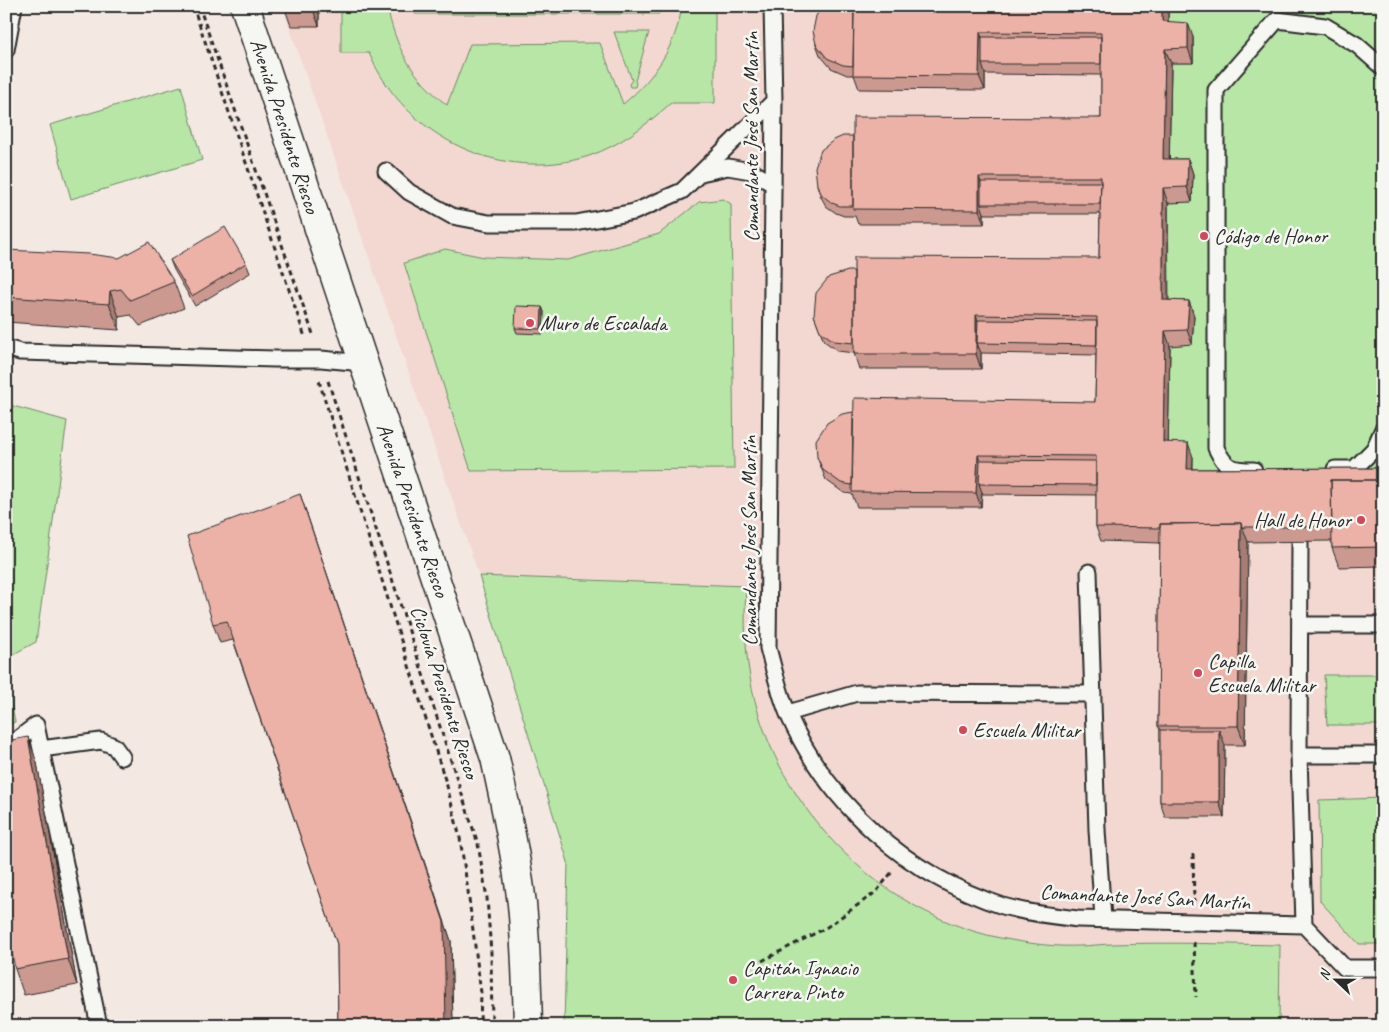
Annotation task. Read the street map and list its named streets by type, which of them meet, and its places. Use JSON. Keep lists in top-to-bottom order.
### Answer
{
  "streets": {
    "main road": ["Avenida Presidente Riesco"],
    "lane": ["Comandante José San Martín"],
    "path": ["Ciclovía Presidente Riesco"]
  },
  "places": [
    "Código de Honor",
    "Muro de Escalada",
    "Hall de Honor",
    "Capilla Escuela Militar",
    "Escuela Militar",
    "Capitán Ignacio Carrera Pinto"
  ],
  "north": "left"
}
